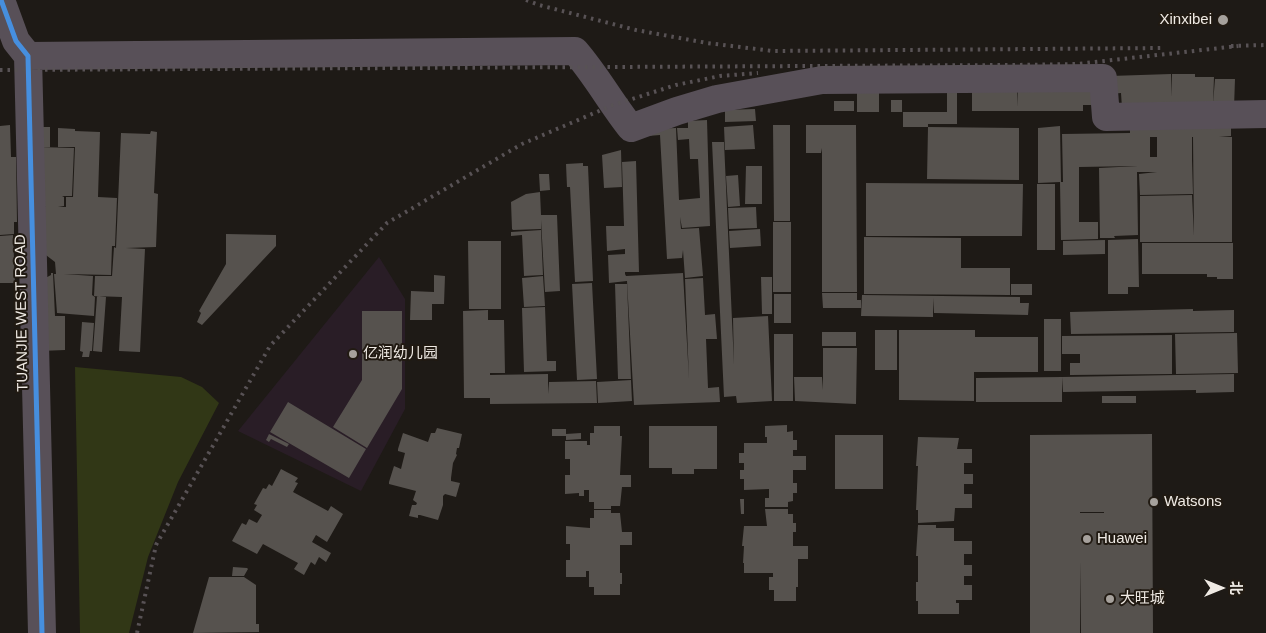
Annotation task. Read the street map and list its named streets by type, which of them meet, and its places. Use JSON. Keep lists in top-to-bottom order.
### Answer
{
  "streets": {
    "street": ["TUANJIE WEST ROAD"]
  },
  "places": [
    "Xinxibei",
    "亿润幼儿园",
    "Watsons",
    "Huawei",
    "大旺城"
  ],
  "north": "right"
}
